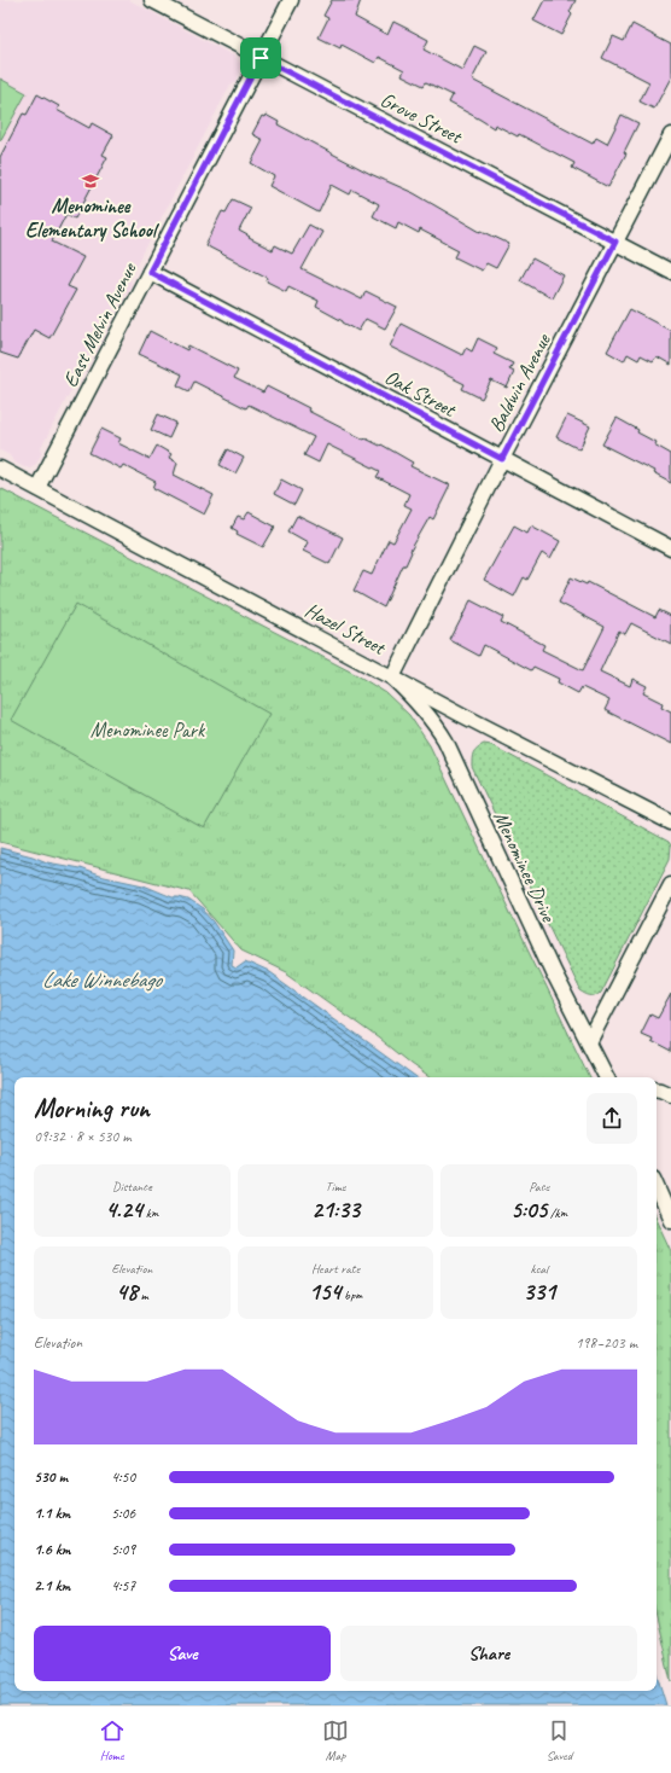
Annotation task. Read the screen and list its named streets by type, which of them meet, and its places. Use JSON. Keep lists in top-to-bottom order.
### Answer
{
  "streets": {
    "street": [
      "Grove Street",
      "East Melvin Avenue",
      "Baldwin Avenue",
      "Oak Street",
      "Hazel Street",
      "Menominee Drive"
    ]
  },
  "crossings": [
    ["Grove Street", "East Melvin Avenue"],
    ["Grove Street", "Baldwin Avenue"],
    ["East Melvin Avenue", "Oak Street"],
    ["East Melvin Avenue", "Hazel Street"],
    ["Baldwin Avenue", "Oak Street"],
    ["Baldwin Avenue", "Hazel Street"],
    ["Baldwin Avenue", "Menominee Drive"],
    ["Hazel Street", "Menominee Drive"]
  ],
  "water": ["Lake Winnebago"],
  "parks": ["Menominee Park"],
  "places": {
    "school or university": ["Menominee Elementary School"]
  },
  "page": {
    "heading": ["Morning run", "09:32 · 8 × 530 m"],
    "stats": [
      ["Distance", "4.24 km"],
      ["Time", "21:33"],
      ["Pace", "5:05 /km"],
      ["Elevation", "48 m"],
      ["Heart rate", "154 bpm"],
      ["kcal", "331"]
    ],
    "chart": ["Elevation", "198–203 m"],
    "list": [
      {
        "name": "530 m",
        "note": "4:50"
      },
      {
        "name": "1.1 km",
        "note": "5:06"
      },
      {
        "name": "1.6 km",
        "note": "5:09"
      },
      {
        "name": "2.1 km",
        "note": "4:57"
      }
    ],
    "buttons": ["Save", "Share"],
    "tabs": ["Home", "Map", "Saved"]
  }
}
